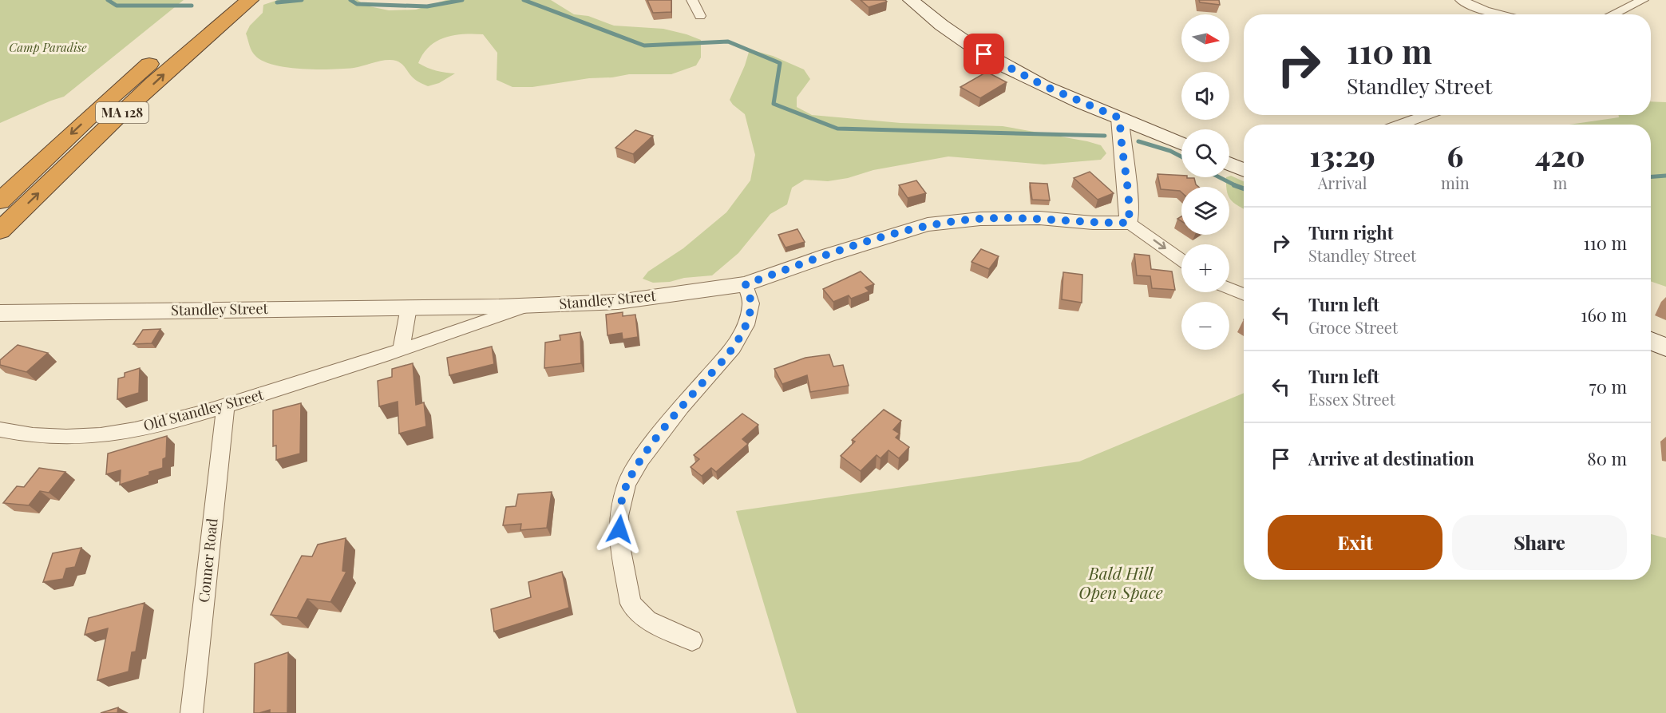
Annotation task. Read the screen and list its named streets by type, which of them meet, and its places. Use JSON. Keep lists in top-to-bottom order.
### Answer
{
  "streets": {
    "highway": ["MA 128"],
    "street": ["Standley Street", "Old Standley Street", "Conner Road"]
  },
  "crossings": [
    ["Standley Street", "Old Standley Street"],
    ["Old Standley Street", "Conner Road"]
  ],
  "parks": ["Camp Paradise", "Bald Hill Open Space"],
  "north": "right",
  "page": {
    "map_buttons": ["+", "−"],
    "turn": ["110 m", "Standley Street"],
    "eta": [
      "13:29",
      "Arrival",
      "6",
      "min",
      "420",
      "m"
    ],
    "list": [
      {
        "name": "Turn right",
        "note": "Standley Street",
        "value": "110 m"
      },
      {
        "name": "Turn left",
        "note": "Groce Street",
        "value": "160 m"
      },
      {
        "name": "Turn left",
        "note": "Essex Street",
        "value": "70 m"
      },
      {
        "name": "Arrive at destination",
        "value": "80 m"
      }
    ],
    "buttons": ["Exit", "Share"]
  }
}
